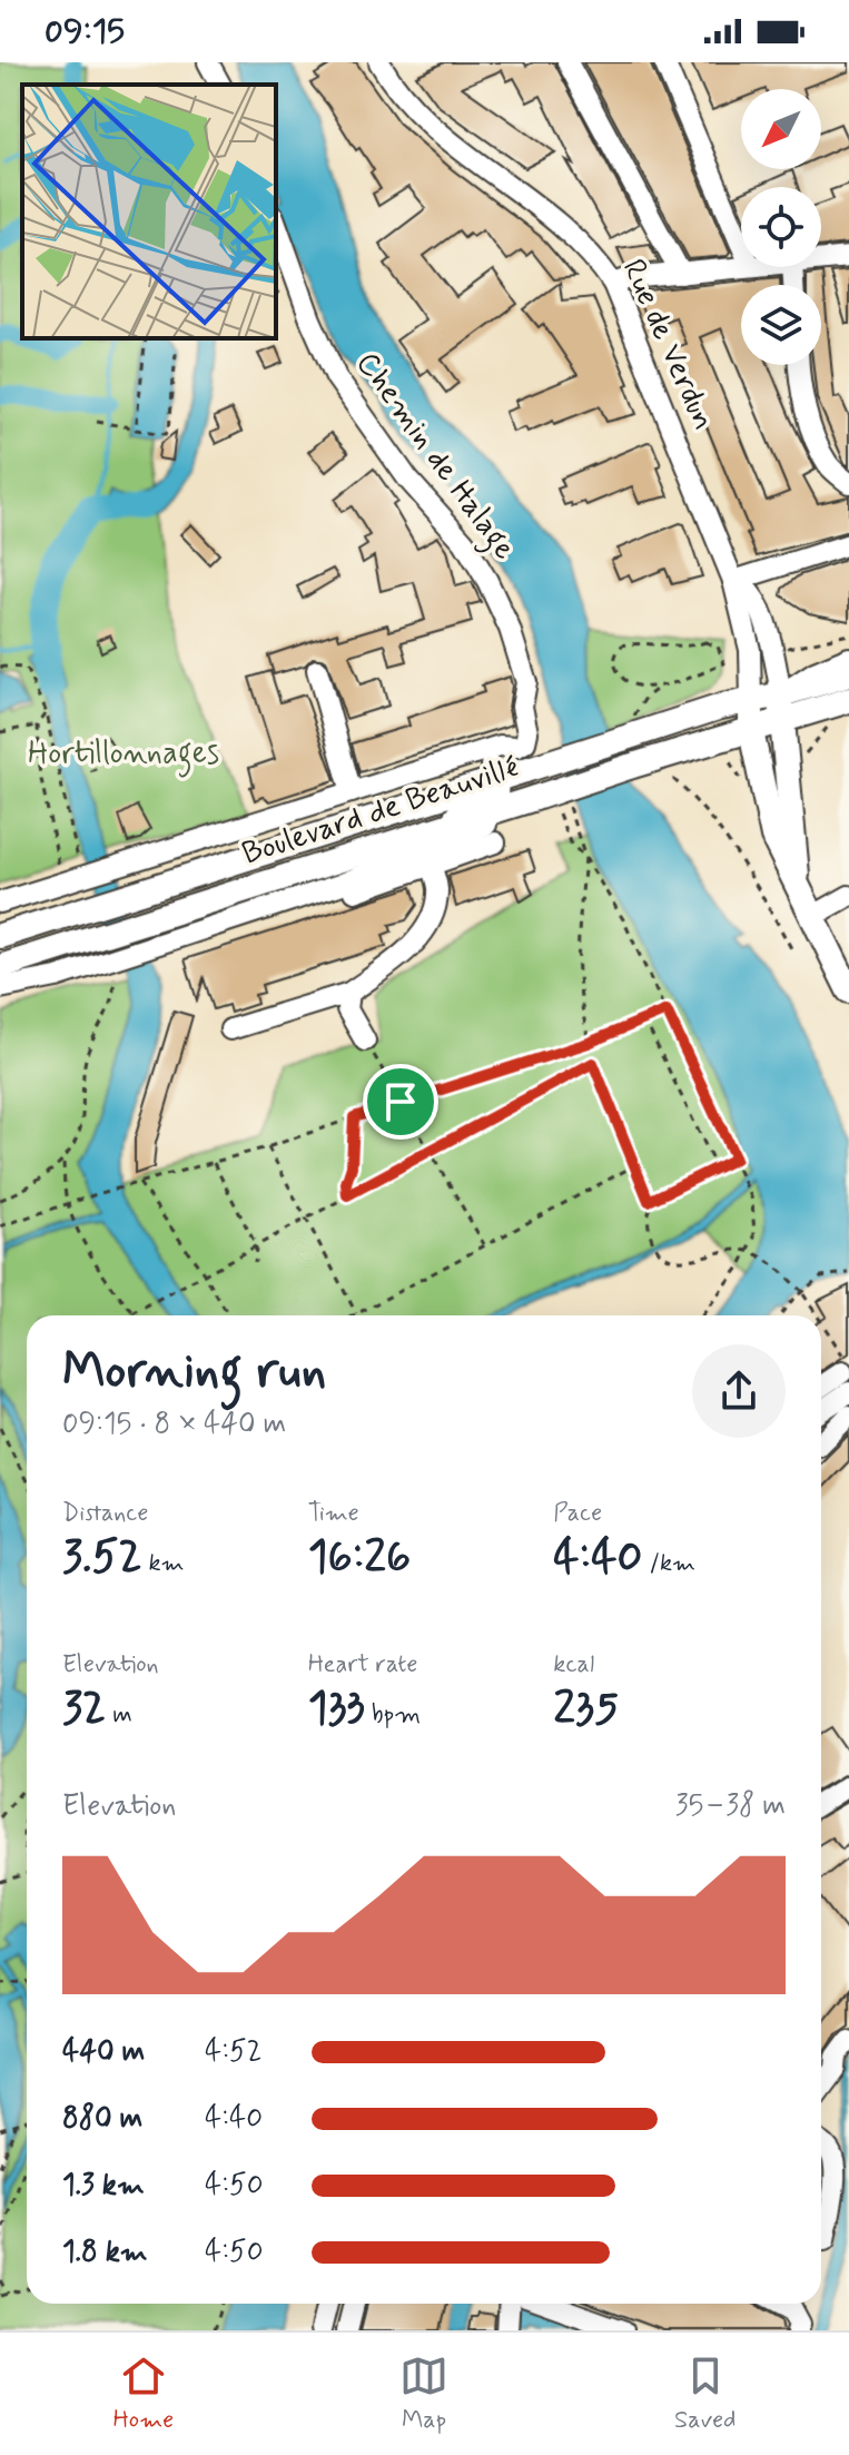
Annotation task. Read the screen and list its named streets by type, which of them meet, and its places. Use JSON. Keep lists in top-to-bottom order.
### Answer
{
  "streets": {
    "main road": ["Boulevard de Beauvillé"],
    "street": ["Rue de Verdun", "Chemin de Halage"]
  },
  "crossings": [
    ["Rue de Verdun", "Boulevard de Beauvillé"],
    ["Chemin de Halage", "Boulevard de Beauvillé"]
  ],
  "parks": ["Hortillonnages"],
  "north": "bottom left",
  "page": {
    "status": "09:15",
    "heading": ["Morning run", "09:15 · 8 × 440 m"],
    "stats": [
      ["Distance", "3.52 km"],
      ["Time", "16:26"],
      ["Pace", "4:40 /km"],
      ["Elevation", "32 m"],
      ["Heart rate", "133 bpm"],
      ["kcal", "235"]
    ],
    "chart": ["Elevation", "35–38 m"],
    "list": [
      {
        "name": "440 m",
        "note": "4:52"
      },
      {
        "name": "880 m",
        "note": "4:40"
      },
      {
        "name": "1.3 km",
        "note": "4:50"
      },
      {
        "name": "1.8 km",
        "note": "4:50"
      }
    ],
    "tabs": ["Home", "Map", "Saved"]
  }
}
